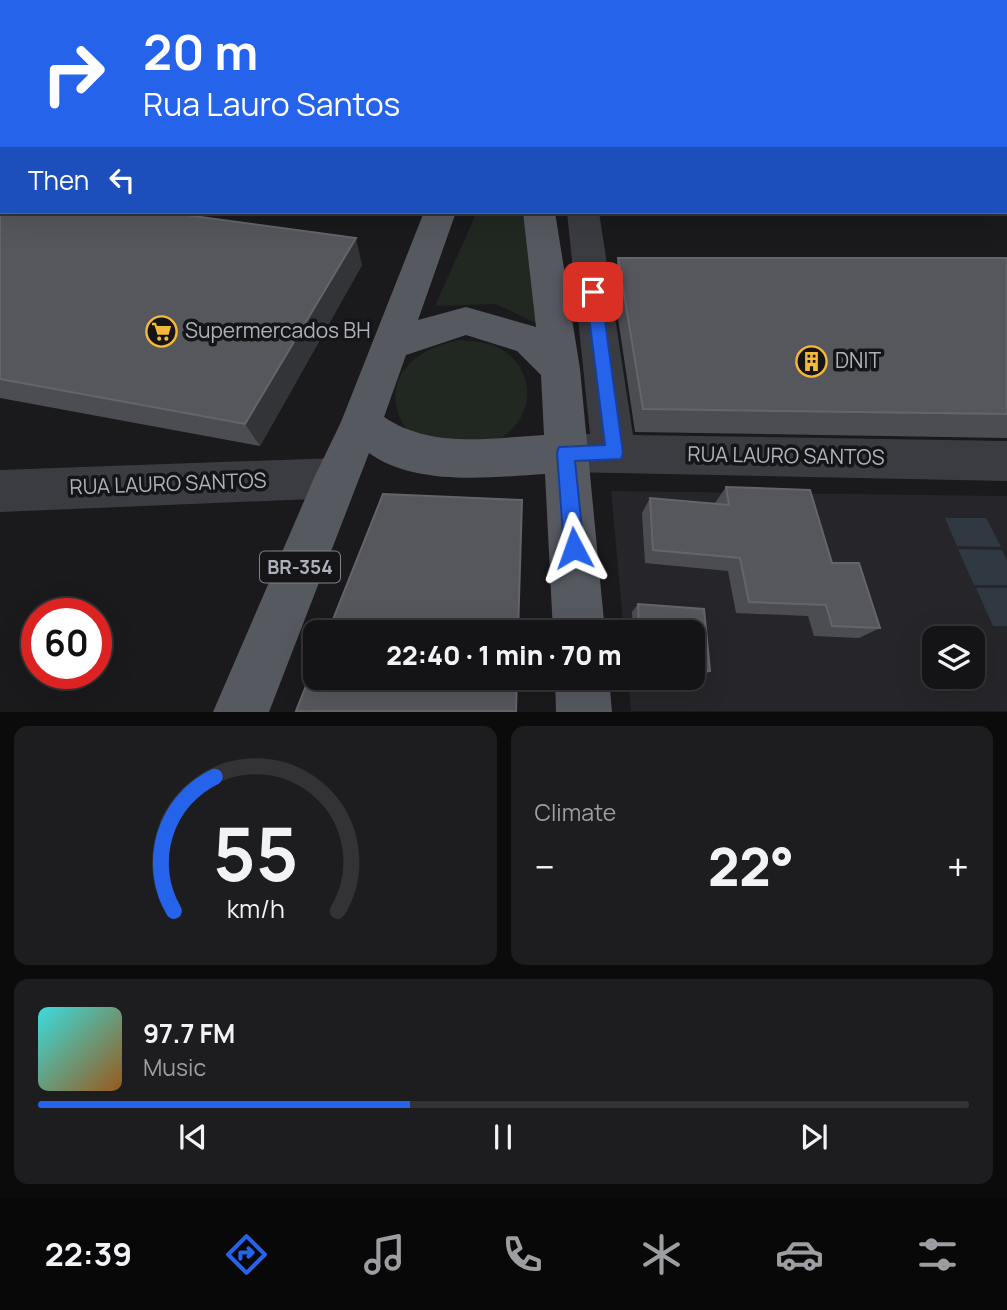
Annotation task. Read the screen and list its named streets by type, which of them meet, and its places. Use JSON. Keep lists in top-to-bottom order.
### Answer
{
  "streets": {
    "main road": ["BR-354"],
    "street": ["RUA LAURO SANTOS"]
  },
  "crossings": [
    ["RUA LAURO SANTOS", "BR-354"]
  ],
  "places": {
    "supermarket": ["Supermercados BH"],
    "building": ["DNIT"]
  },
  "page": {
    "turn": ["20 m", "Rua Lauro Santos"],
    "then": "Then",
    "limit": "60",
    "trip": "22:40 · 1 min · 70 m",
    "tile": "Climate",
    "heat": ["−", "22°", "+"],
    "song": ["97.7 FM", "Music"],
    "tabs": "22:39",
    "gauge": ["55", "km/h"]
  }
}
